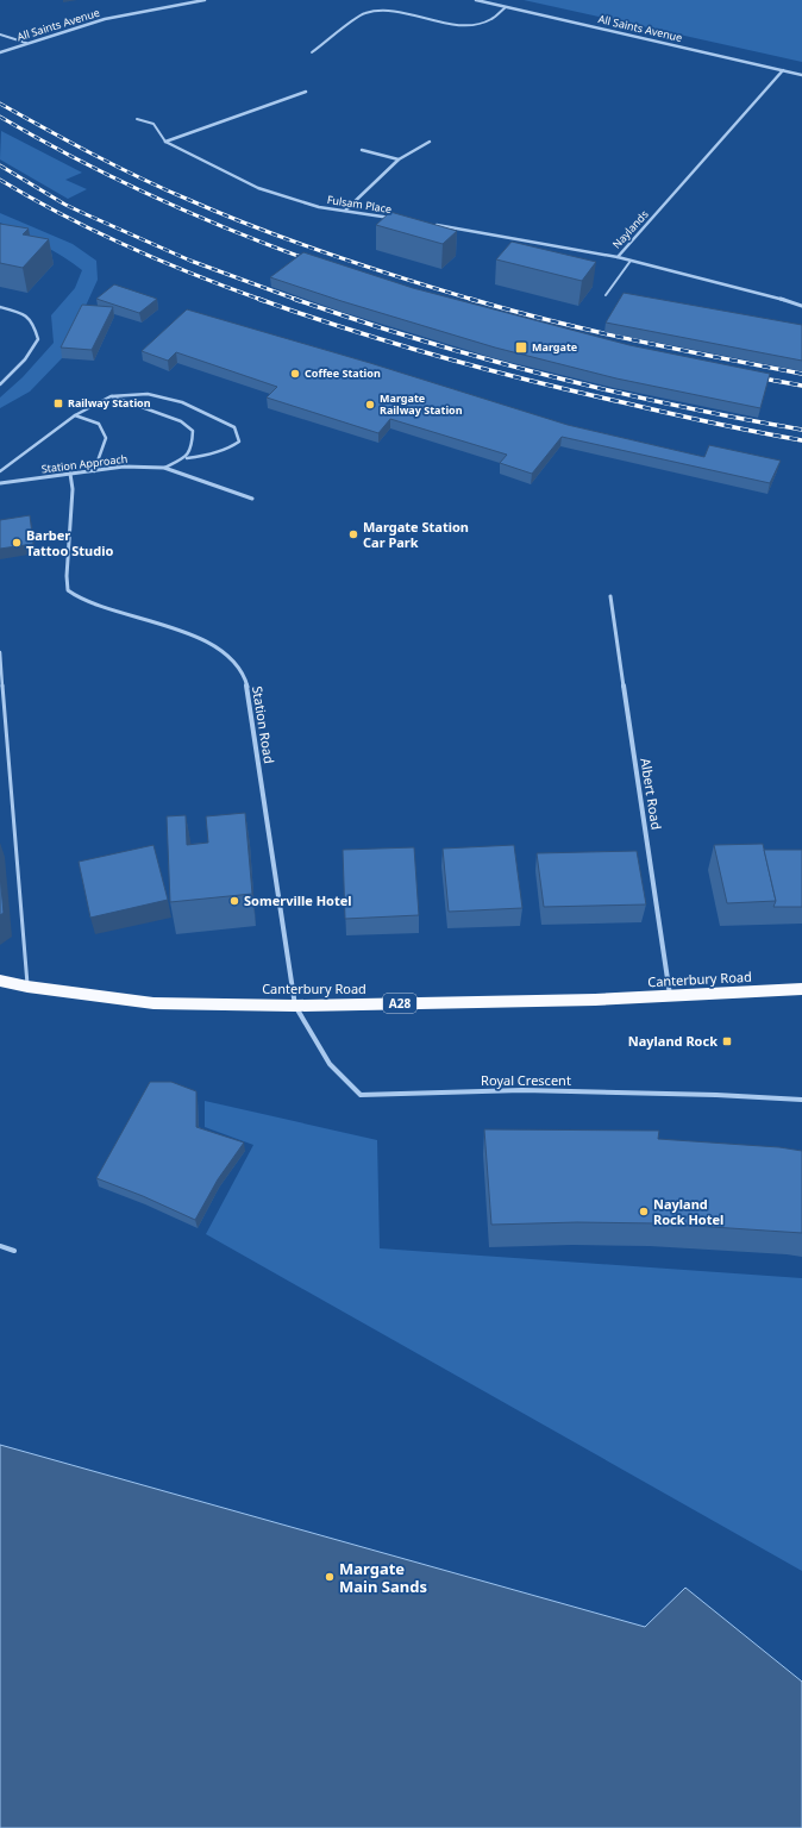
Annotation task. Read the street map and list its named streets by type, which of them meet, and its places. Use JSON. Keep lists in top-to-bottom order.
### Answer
{
  "streets": {
    "highway": ["Canterbury Road", "A28"],
    "street": [
      "All Saints Avenue",
      "Fulsam Place",
      "Naylands",
      "Station Approach",
      "Station Road",
      "Albert Road",
      "Royal Crescent"
    ]
  },
  "crossings": [
    ["All Saints Avenue", "Naylands"],
    ["Station Approach", "Station Road"],
    ["Station Road", "Canterbury Road"],
    ["Station Road", "Royal Crescent"],
    ["Albert Road", "Canterbury Road"],
    ["Canterbury Road", "Royal Crescent"]
  ],
  "places": {
    "transit": ["Margate", "Railway Station", "Nayland Rock"],
    "other": [
      "Coffee Station",
      "Margate Railway Station",
      "Margate Station Car Park",
      "Barber Tattoo Studio",
      "Somerville Hotel",
      "Nayland Rock Hotel",
      "Margate Main Sands"
    ]
  }
}
